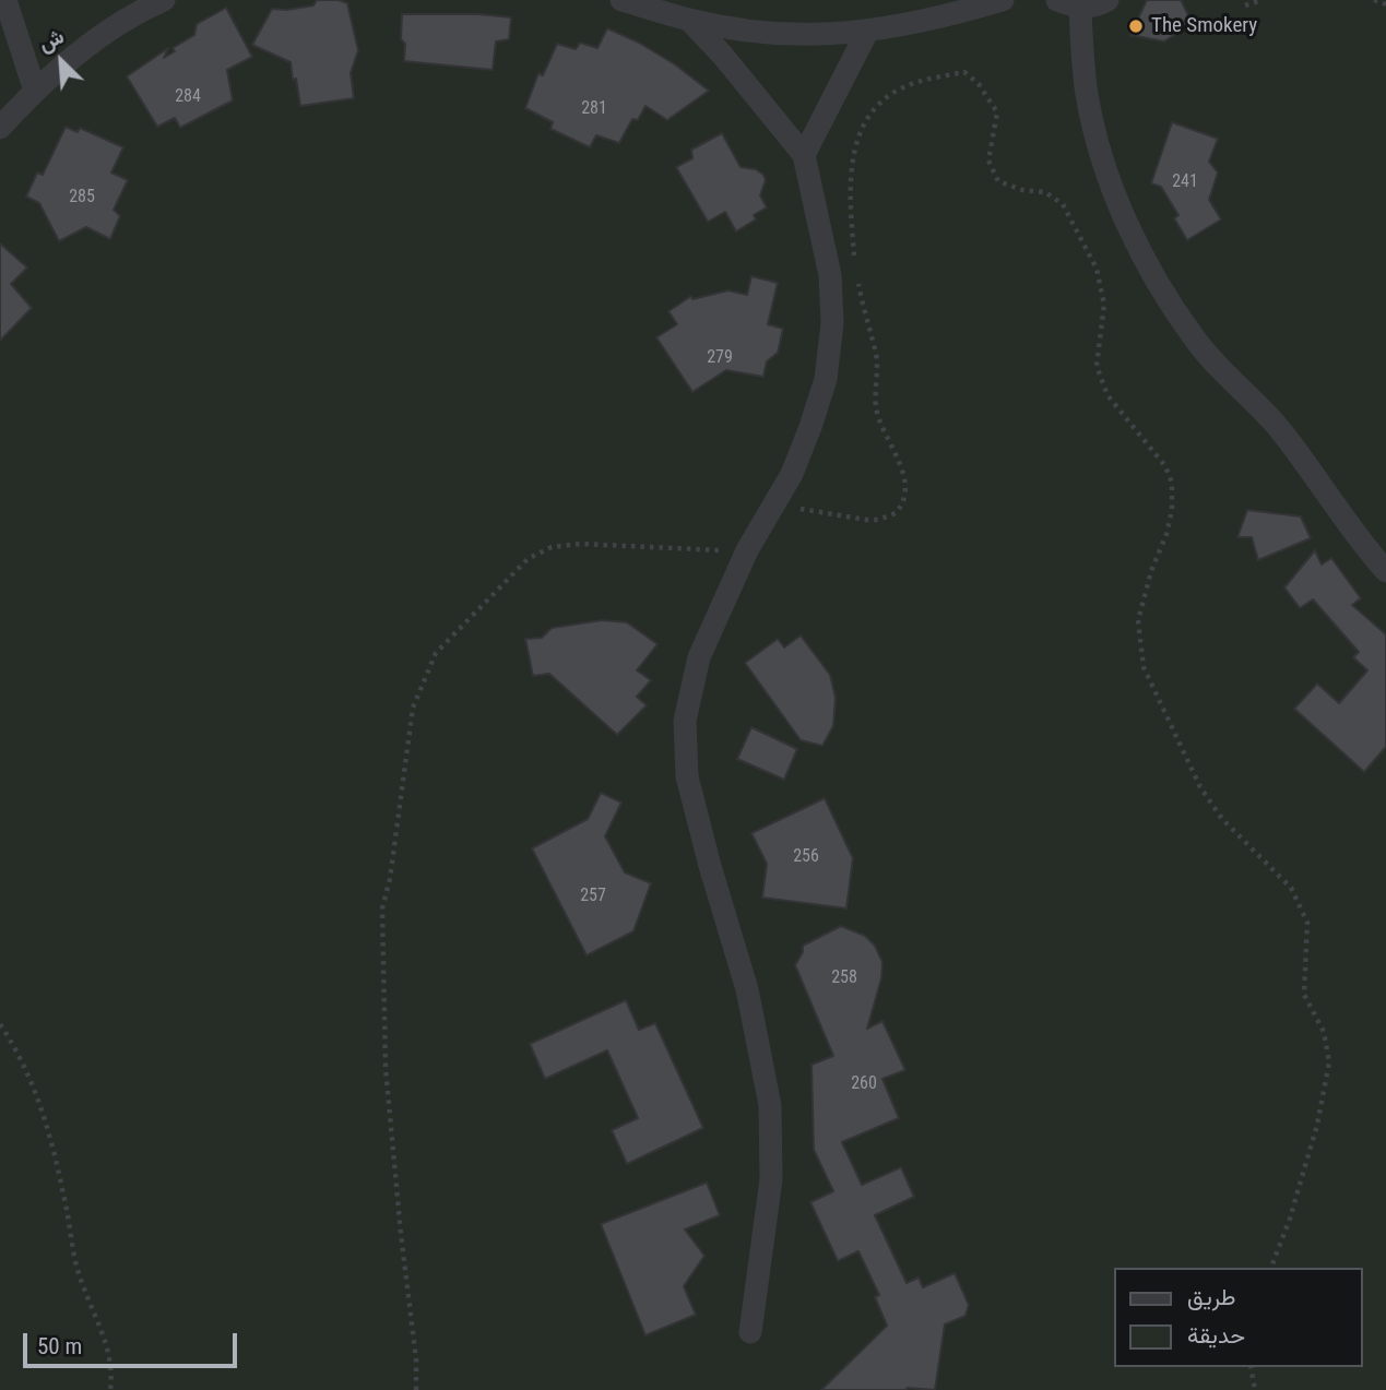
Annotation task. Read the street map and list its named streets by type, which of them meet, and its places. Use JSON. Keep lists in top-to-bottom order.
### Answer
{
  "places": ["The Smokery"],
  "house_numbers": [
    "284",
    "281",
    "241",
    "285",
    "279",
    "256",
    "257",
    "258",
    "260"
  ],
  "legend": ["طريق", "حديقة"],
  "scale_bar": "50 m",
  "north": "top left"
}
